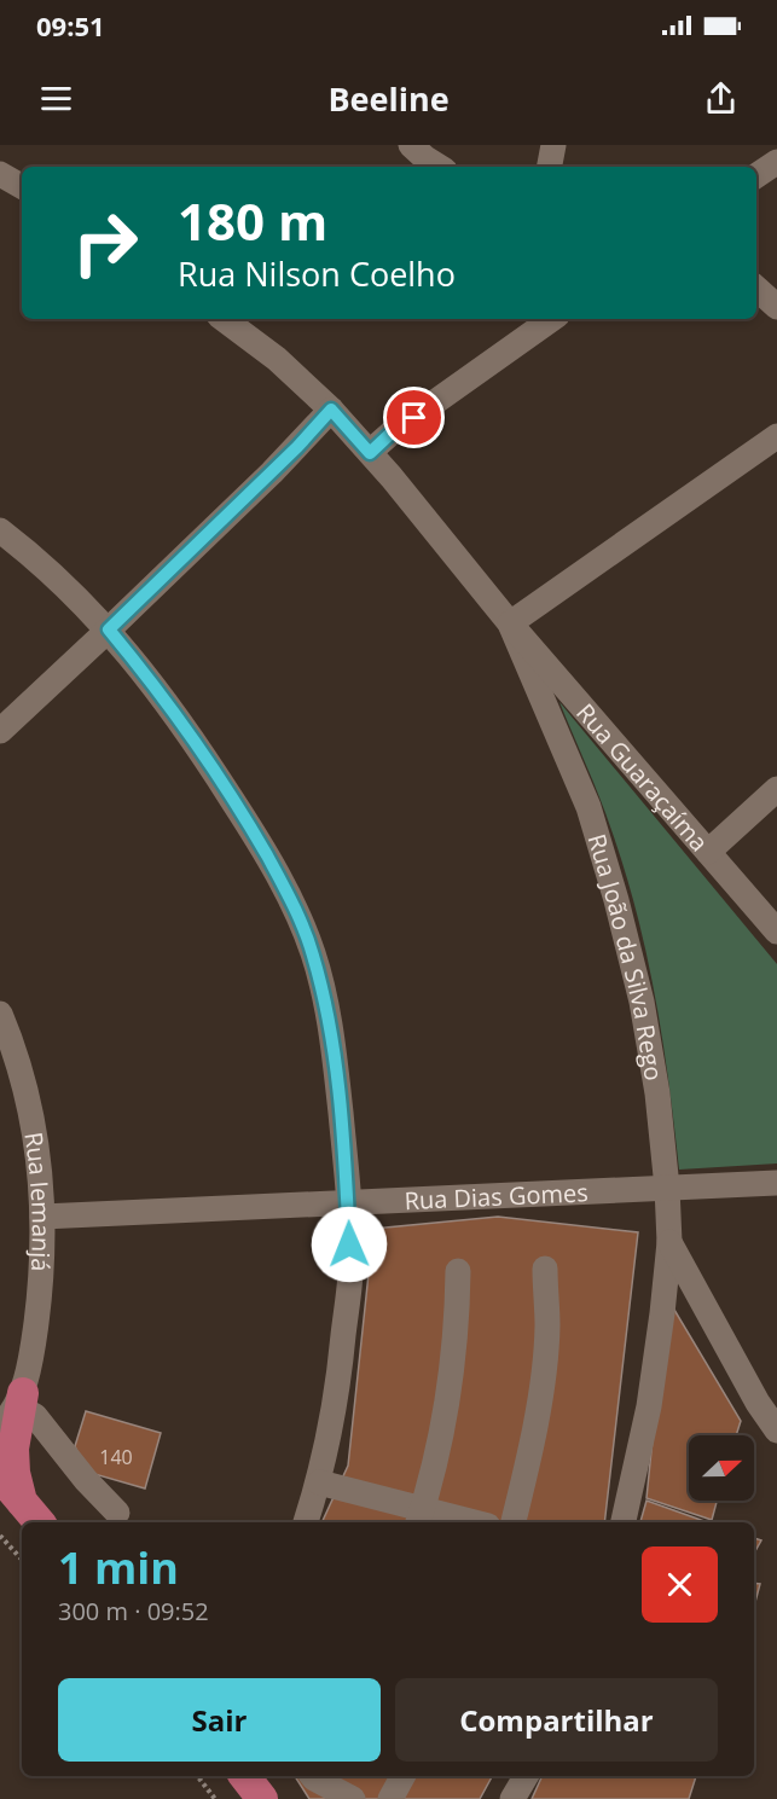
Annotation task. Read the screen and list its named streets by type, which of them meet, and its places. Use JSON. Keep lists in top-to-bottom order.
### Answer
{
  "streets": {
    "street": [
      "Rua Guaraçaíma",
      "Rua João da Silva Rego",
      "Rua Dias Gomes",
      "Rua Iemanjá"
    ]
  },
  "crossings": [
    ["Rua Guaraçaíma", "Rua João da Silva Rego"],
    ["Rua João da Silva Rego", "Rua Dias Gomes"],
    ["Rua Dias Gomes", "Rua Iemanjá"]
  ],
  "house_numbers": ["140"],
  "north": "right",
  "page": {
    "status": "09:51",
    "header": "Beeline",
    "turn": ["180 m", "Rua Nilson Coelho"],
    "heading": ["1 min", "300 m · 09:52"],
    "buttons": ["Sair", "Compartilhar"]
  }
}
